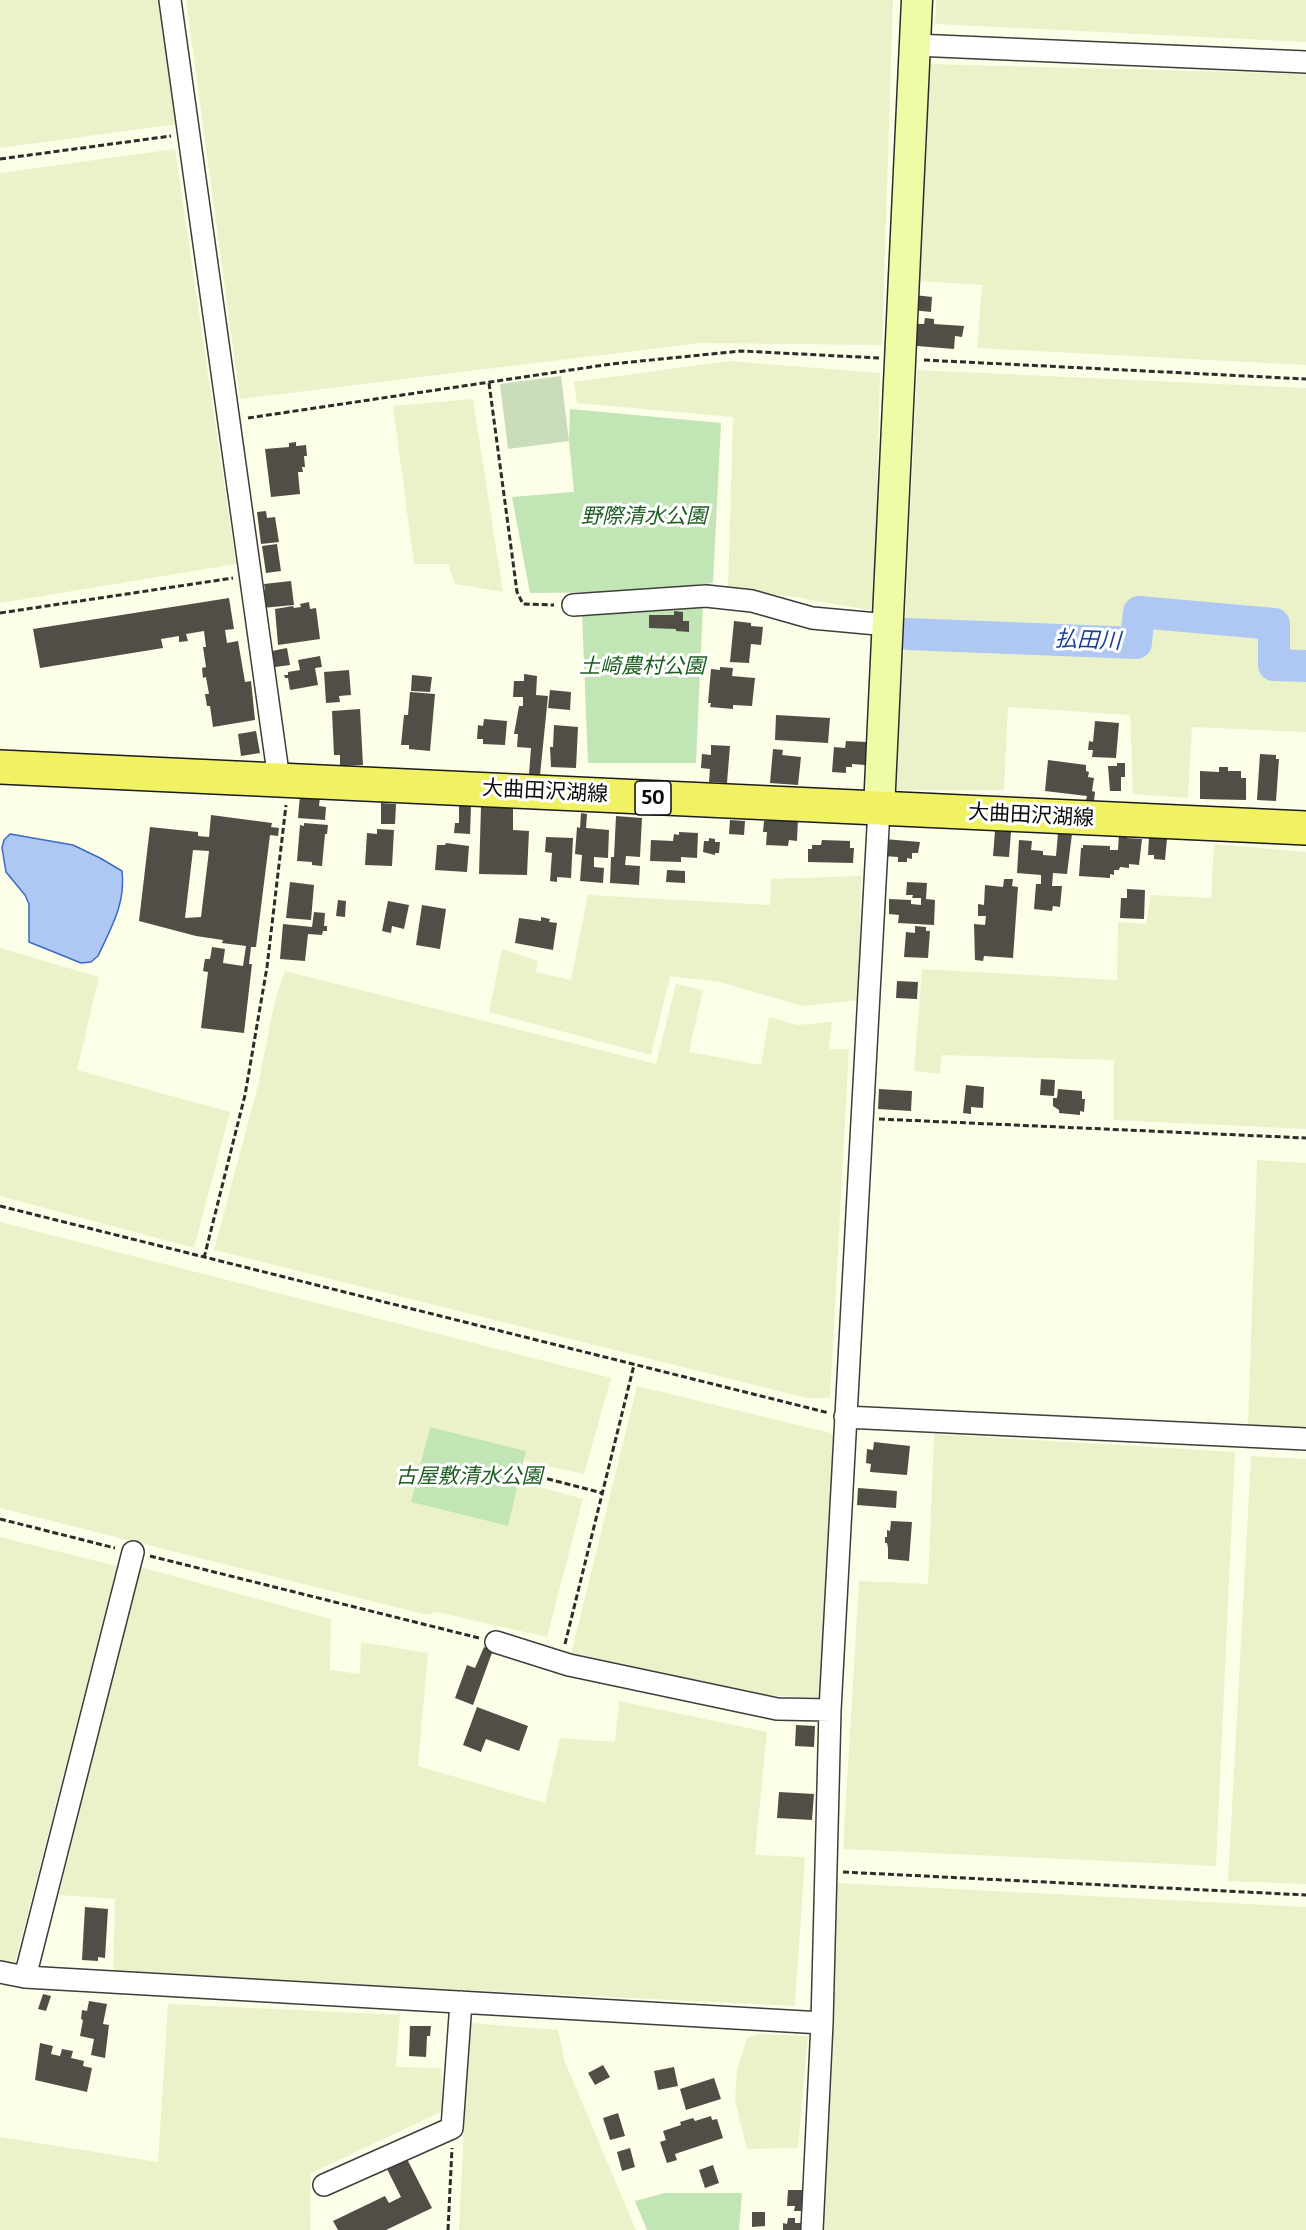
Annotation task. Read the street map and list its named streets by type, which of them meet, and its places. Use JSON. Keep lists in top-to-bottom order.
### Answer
{
  "streets": {
    "main road": ["大曲田沢湖線", "50"]
  },
  "water": ["払田川"],
  "parks": ["野際清水公園", "土崎農村公園", "古屋敷清水公園"]
}
